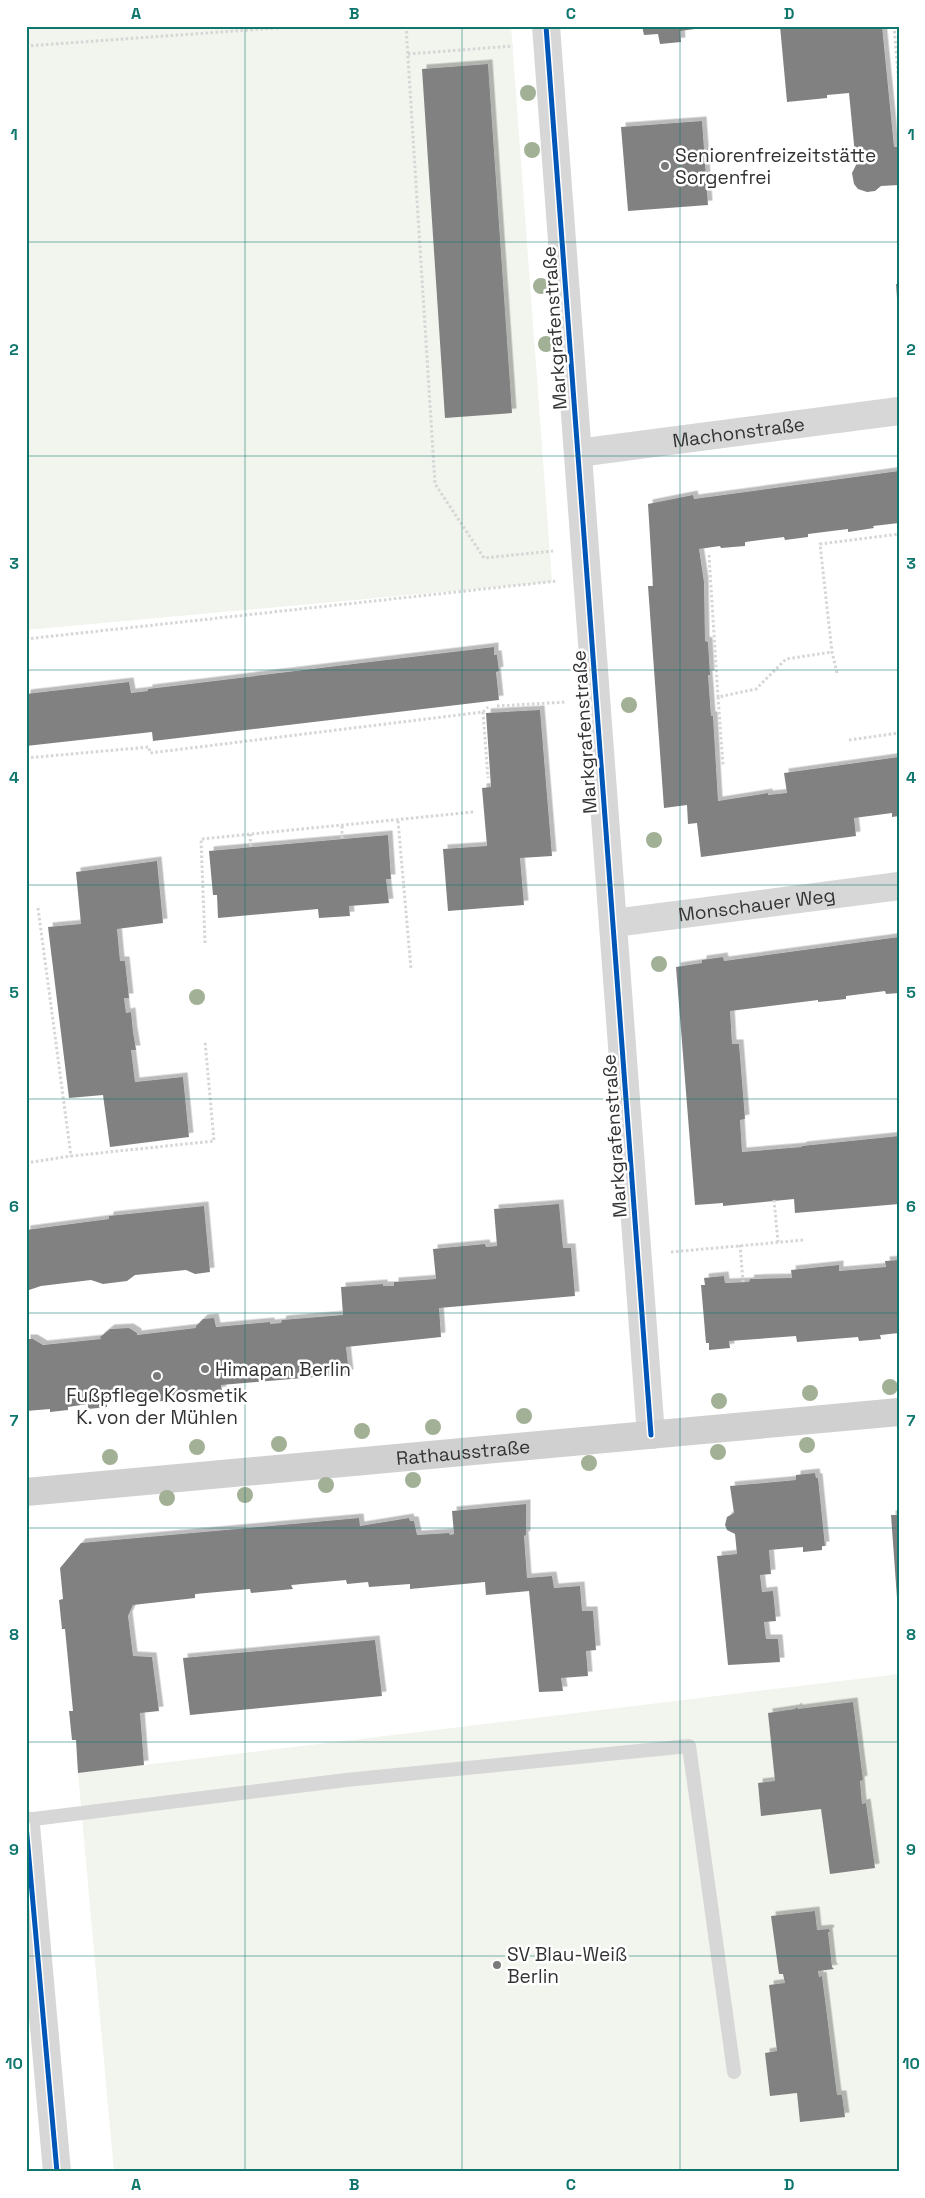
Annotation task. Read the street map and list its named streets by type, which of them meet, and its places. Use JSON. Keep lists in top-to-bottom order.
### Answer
{
  "streets": {
    "main road": ["Rathausstraße"],
    "street": ["Markgrafenstraße", "Machonstraße", "Monschauer Weg"]
  },
  "crossings": [
    ["Markgrafenstraße", "Machonstraße"],
    ["Markgrafenstraße", "Monschauer Weg"],
    ["Markgrafenstraße", "Rathausstraße"]
  ],
  "places": [
    "Seniorenfreizeitstätte Sorgenfrei",
    "Himapan Berlin",
    "Fußpflege Kosmetik K. von der Mühlen",
    "SV Blau-Weiß Berlin"
  ],
  "grid": {
    "columns": [
      "A",
      "B",
      "C",
      "D"
    ],
    "rows": [
      "1",
      "2",
      "3",
      "4",
      "5",
      "6",
      "7",
      "8",
      "9",
      "10"
    ]
  }
}
